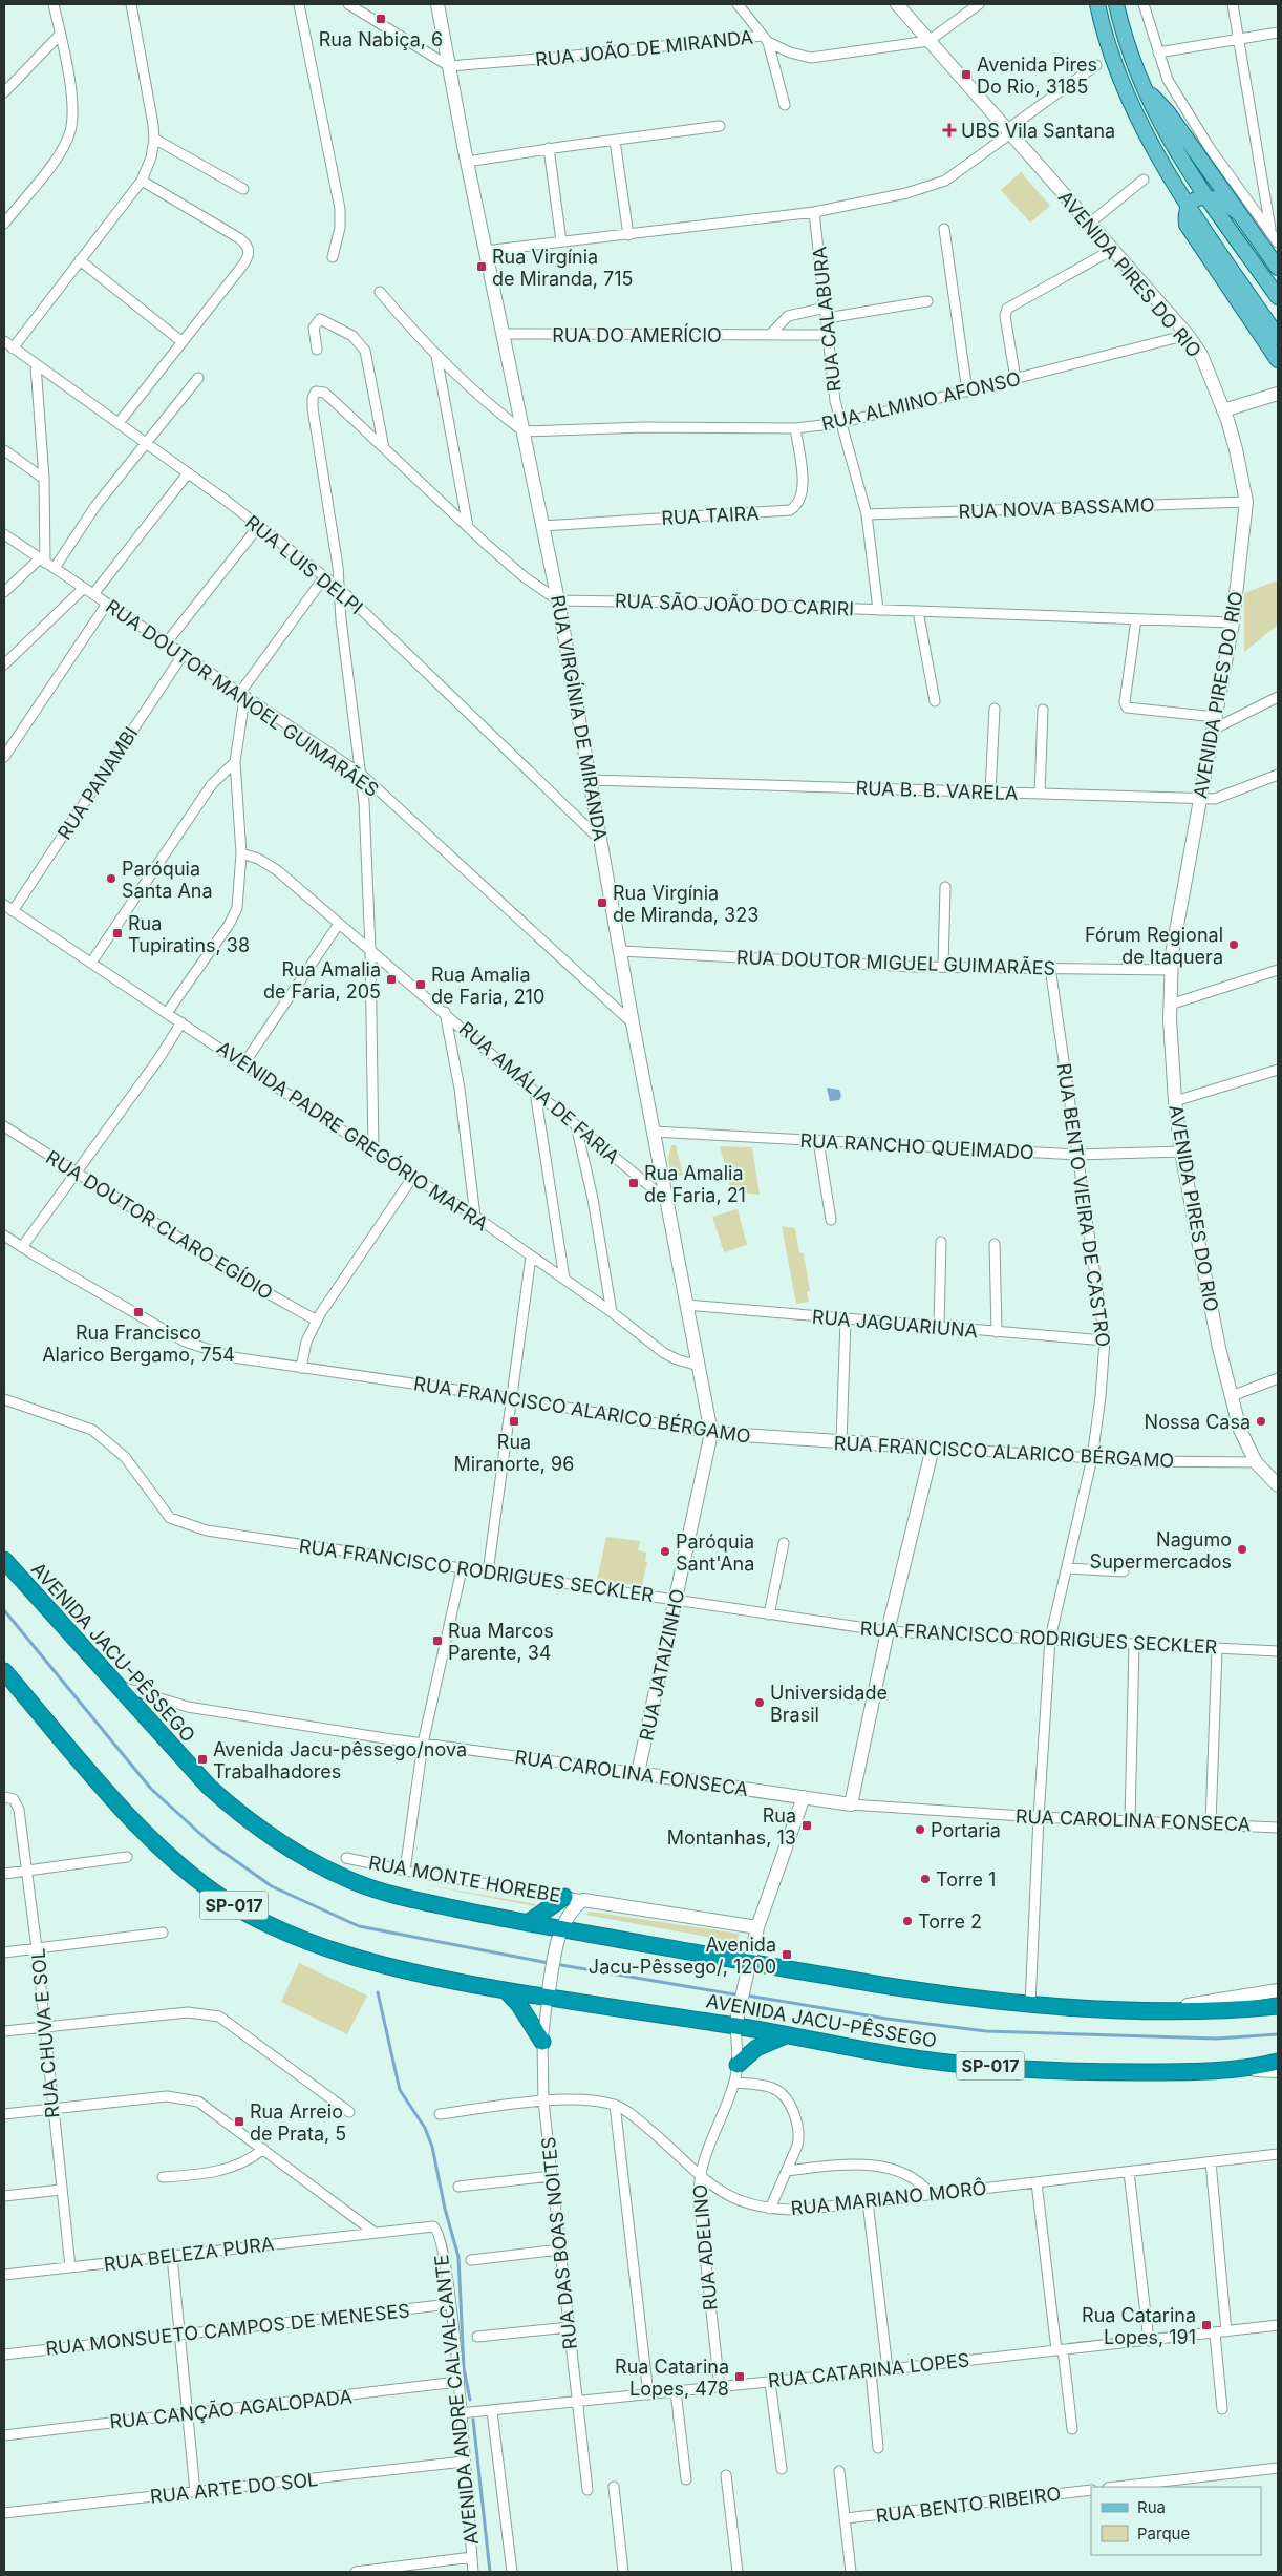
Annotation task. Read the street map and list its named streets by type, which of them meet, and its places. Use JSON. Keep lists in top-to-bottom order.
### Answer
{
  "streets": {
    "highway": ["AVENIDA JACU-PÊSSEGO", "SP-017"],
    "street": [
      "RUA JOÃO DE MIRANDA",
      "AVENIDA PIRES DO RIO",
      "RUA CALABURA",
      "RUA DO AMERÍCIO",
      "RUA ALMINO AFONSO",
      "RUA NOVA BASSAMO",
      "RUA TAIRA",
      "RUA LUIS DELPI",
      "RUA SÃO JOÃO DO CARIRI",
      "RUA DOUTOR MANOEL GUIMARÃES",
      "RUA VIRGÍNIA DE MIRANDA",
      "RUA PANAMBI",
      "RUA B. B. VARELA",
      "RUA DOUTOR MIGUEL GUIMARÃES",
      "RUA AMÁLIA DE FARIA",
      "AVENIDA PADRE GREGÓRIO MAFRA",
      "RUA RANCHO QUEIMADO",
      "RUA BENTO VIEIRA DE CASTRO",
      "RUA DOUTOR CLARO EGÍDIO",
      "RUA JAGUARIUNA",
      "RUA FRANCISCO ALARICO BÉRGAMO",
      "RUA FRANCISCO RODRIGUES SECKLER",
      "RUA JATAIZINHO",
      "RUA CAROLINA FONSECA",
      "RUA MONTE HOREBE",
      "RUA CHUVA E SOL",
      "RUA MARIANO MORÔ",
      "RUA DAS BOAS NOITES",
      "RUA ADELINO",
      "RUA BELEZA PURA",
      "RUA MONSUETO CAMPOS DE MENESES",
      "RUA CATARINA LOPES",
      "AVENIDA ANDRE CALVALCANTE",
      "RUA CANÇÃO AGALOPADA",
      "RUA ARTE DO SOL",
      "RUA BENTO RIBEIRO"
    ]
  },
  "crossings": [
    ["RUA JOÃO DE MIRANDA", "AVENIDA PIRES DO RIO"],
    ["RUA JOÃO DE MIRANDA", "RUA VIRGÍNIA DE MIRANDA"],
    ["AVENIDA PIRES DO RIO", "RUA ALMINO AFONSO"],
    ["AVENIDA PIRES DO RIO", "RUA NOVA BASSAMO"],
    ["AVENIDA PIRES DO RIO", "RUA SÃO JOÃO DO CARIRI"],
    ["AVENIDA PIRES DO RIO", "RUA B. B. VARELA"],
    ["AVENIDA PIRES DO RIO", "RUA DOUTOR MIGUEL GUIMARÃES"],
    ["AVENIDA PIRES DO RIO", "RUA RANCHO QUEIMADO"],
    ["AVENIDA PIRES DO RIO", "RUA FRANCISCO ALARICO BÉRGAMO"],
    ["RUA CALABURA", "RUA DO AMERÍCIO"],
    ["RUA CALABURA", "RUA ALMINO AFONSO"],
    ["RUA CALABURA", "RUA NOVA BASSAMO"],
    ["RUA CALABURA", "RUA SÃO JOÃO DO CARIRI"],
    ["RUA DO AMERÍCIO", "RUA VIRGÍNIA DE MIRANDA"],
    ["RUA ALMINO AFONSO", "RUA TAIRA"],
    ["RUA ALMINO AFONSO", "RUA VIRGÍNIA DE MIRANDA"],
    ["RUA TAIRA", "RUA VIRGÍNIA DE MIRANDA"],
    ["RUA LUIS DELPI", "RUA VIRGÍNIA DE MIRANDA"],
    ["RUA SÃO JOÃO DO CARIRI", "RUA VIRGÍNIA DE MIRANDA"],
    ["RUA DOUTOR MANOEL GUIMARÃES", "RUA VIRGÍNIA DE MIRANDA"],
    ["RUA DOUTOR MANOEL GUIMARÃES", "RUA PANAMBI"],
    ["RUA VIRGÍNIA DE MIRANDA", "RUA B. B. VARELA"],
    ["RUA VIRGÍNIA DE MIRANDA", "RUA DOUTOR MIGUEL GUIMARÃES"],
    ["RUA VIRGÍNIA DE MIRANDA", "RUA AMÁLIA DE FARIA"],
    ["RUA VIRGÍNIA DE MIRANDA", "AVENIDA PADRE GREGÓRIO MAFRA"],
    ["RUA VIRGÍNIA DE MIRANDA", "RUA RANCHO QUEIMADO"],
    ["RUA VIRGÍNIA DE MIRANDA", "RUA JAGUARIUNA"],
    ["RUA VIRGÍNIA DE MIRANDA", "RUA FRANCISCO ALARICO BÉRGAMO"],
    ["RUA VIRGÍNIA DE MIRANDA", "RUA JATAIZINHO"],
    ["RUA PANAMBI", "AVENIDA PADRE GREGÓRIO MAFRA"],
    ["RUA DOUTOR MIGUEL GUIMARÃES", "RUA BENTO VIEIRA DE CASTRO"],
    ["RUA RANCHO QUEIMADO", "RUA BENTO VIEIRA DE CASTRO"],
    ["RUA BENTO VIEIRA DE CASTRO", "RUA JAGUARIUNA"],
    ["RUA BENTO VIEIRA DE CASTRO", "RUA FRANCISCO ALARICO BÉRGAMO"],
    ["RUA BENTO VIEIRA DE CASTRO", "RUA FRANCISCO RODRIGUES SECKLER"],
    ["RUA BENTO VIEIRA DE CASTRO", "AVENIDA JACU-PÊSSEGO"],
    ["RUA BENTO VIEIRA DE CASTRO", "RUA CAROLINA FONSECA"],
    ["RUA FRANCISCO ALARICO BÉRGAMO", "RUA JATAIZINHO"],
    ["RUA FRANCISCO RODRIGUES SECKLER", "RUA JATAIZINHO"],
    ["AVENIDA JACU-PÊSSEGO", "RUA CAROLINA FONSECA"],
    ["AVENIDA JACU-PÊSSEGO", "RUA MONTE HOREBE"],
    ["AVENIDA JACU-PÊSSEGO", "SP-017"],
    ["AVENIDA JACU-PÊSSEGO", "RUA DAS BOAS NOITES"],
    ["AVENIDA JACU-PÊSSEGO", "RUA ADELINO"],
    ["RUA JATAIZINHO", "RUA CAROLINA FONSECA"],
    ["RUA CHUVA E SOL", "RUA BELEZA PURA"],
    ["RUA MARIANO MORÔ", "RUA DAS BOAS NOITES"],
    ["RUA MARIANO MORÔ", "RUA ADELINO"],
    ["RUA DAS BOAS NOITES", "RUA CATARINA LOPES"],
    ["RUA ADELINO", "RUA CATARINA LOPES"],
    ["RUA BELEZA PURA", "AVENIDA ANDRE CALVALCANTE"],
    ["RUA MONSUETO CAMPOS DE MENESES", "AVENIDA ANDRE CALVALCANTE"],
    ["RUA CATARINA LOPES", "AVENIDA ANDRE CALVALCANTE"],
    ["AVENIDA ANDRE CALVALCANTE", "RUA CANÇÃO AGALOPADA"],
    ["AVENIDA ANDRE CALVALCANTE", "RUA ARTE DO SOL"]
  ],
  "places": {
    "transit": [
      "Rua Nabiça, 6",
      "Avenida Pires Do Rio, 3185",
      "Rua Virgínia de Miranda, 715",
      "Rua Virgínia de Miranda, 323",
      "Rua Tupiratins, 38",
      "Rua Amalia de Faria, 205",
      "Rua Amalia de Faria, 210",
      "Rua Amalia de Faria, 21",
      "Rua Francisco Alarico Bergamo, 754",
      "Rua Miranorte, 96",
      "Rua Marcos Parente, 34",
      "Avenida Jacu-pêssego/nova Trabalhadores",
      "Rua Montanhas, 13",
      "Avenida Jacu-Pêssego/, 1200",
      "Rua Arreio de Prata, 5",
      "Rua Catarina Lopes, 191",
      "Rua Catarina Lopes, 478"
    ],
    "health": ["UBS Vila Santana"],
    "other": [
      "Paróquia Santa Ana",
      "Fórum Regional de Itaquera",
      "Nossa Casa",
      "Nagumo Supermercados",
      "Paróquia Sant'Ana",
      "Universidade Brasil",
      "Portaria",
      "Torre 1",
      "Torre 2"
    ]
  },
  "legend": ["Rua", "Parque"]
}
